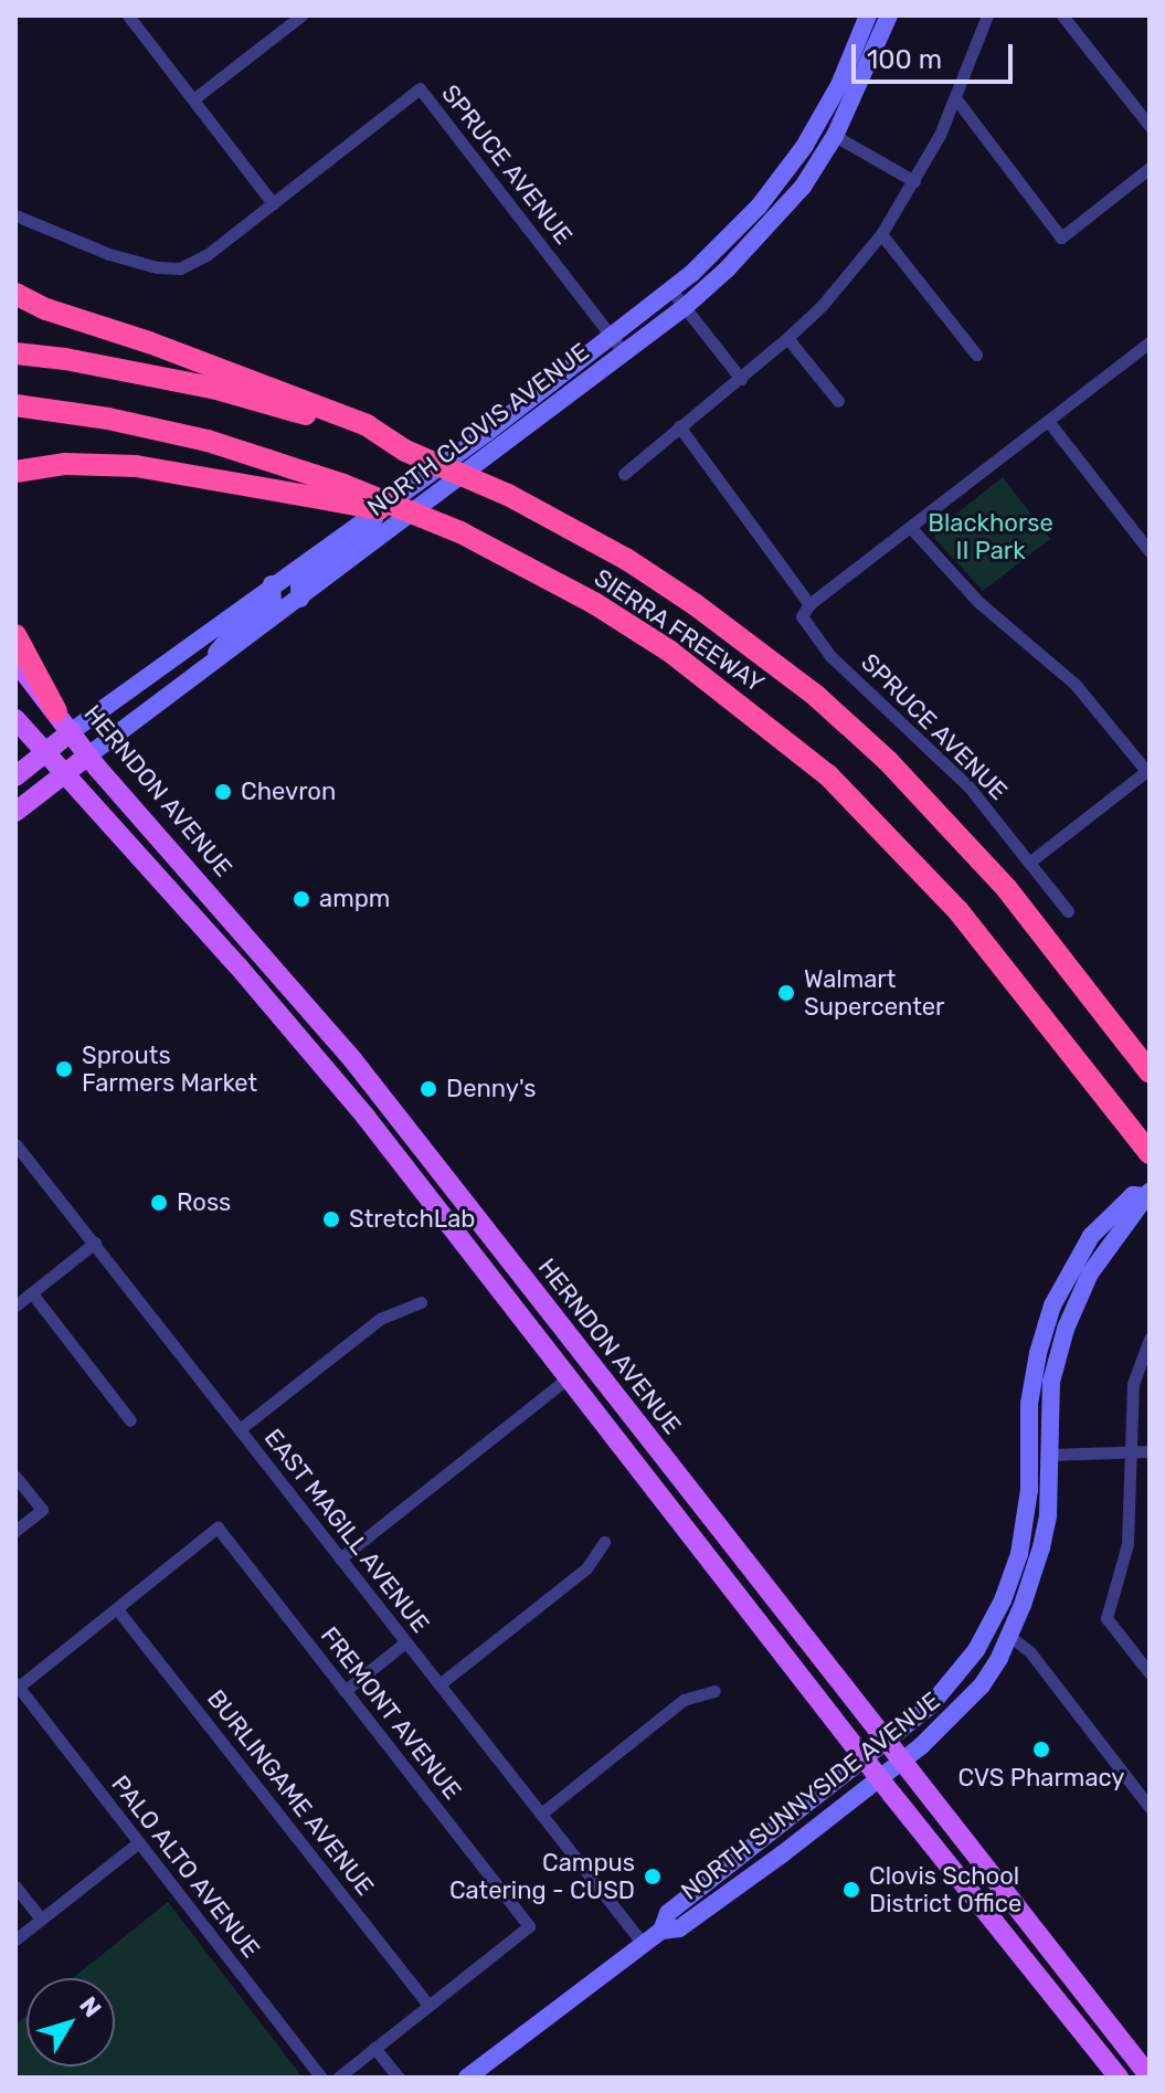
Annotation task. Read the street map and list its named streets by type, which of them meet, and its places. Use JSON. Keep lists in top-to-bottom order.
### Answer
{
  "streets": {
    "highway": ["SIERRA FREEWAY"],
    "main road": ["NORTH CLOVIS AVENUE", "HERNDON AVENUE", "NORTH SUNNYSIDE AVENUE"],
    "street": [
      "SPRUCE AVENUE",
      "EAST MAGILL AVENUE",
      "FREMONT AVENUE",
      "BURLINGAME AVENUE",
      "PALO ALTO AVENUE"
    ]
  },
  "crossings": [
    ["SPRUCE AVENUE", "NORTH CLOVIS AVENUE"],
    ["NORTH CLOVIS AVENUE", "HERNDON AVENUE"],
    ["HERNDON AVENUE", "NORTH SUNNYSIDE AVENUE"],
    ["EAST MAGILL AVENUE", "NORTH SUNNYSIDE AVENUE"],
    ["FREMONT AVENUE", "BURLINGAME AVENUE"]
  ],
  "parks": ["Blackhorse II Park"],
  "places": [
    "Chevron",
    "ampm",
    "Walmart Supercenter",
    "Sprouts Farmers Market",
    "Denny's",
    "Ross",
    "StretchLab",
    "CVS Pharmacy",
    "Campus Catering - CUSD",
    "Clovis School District Office"
  ],
  "scale_bar": "100 m",
  "north": "top right"
}
